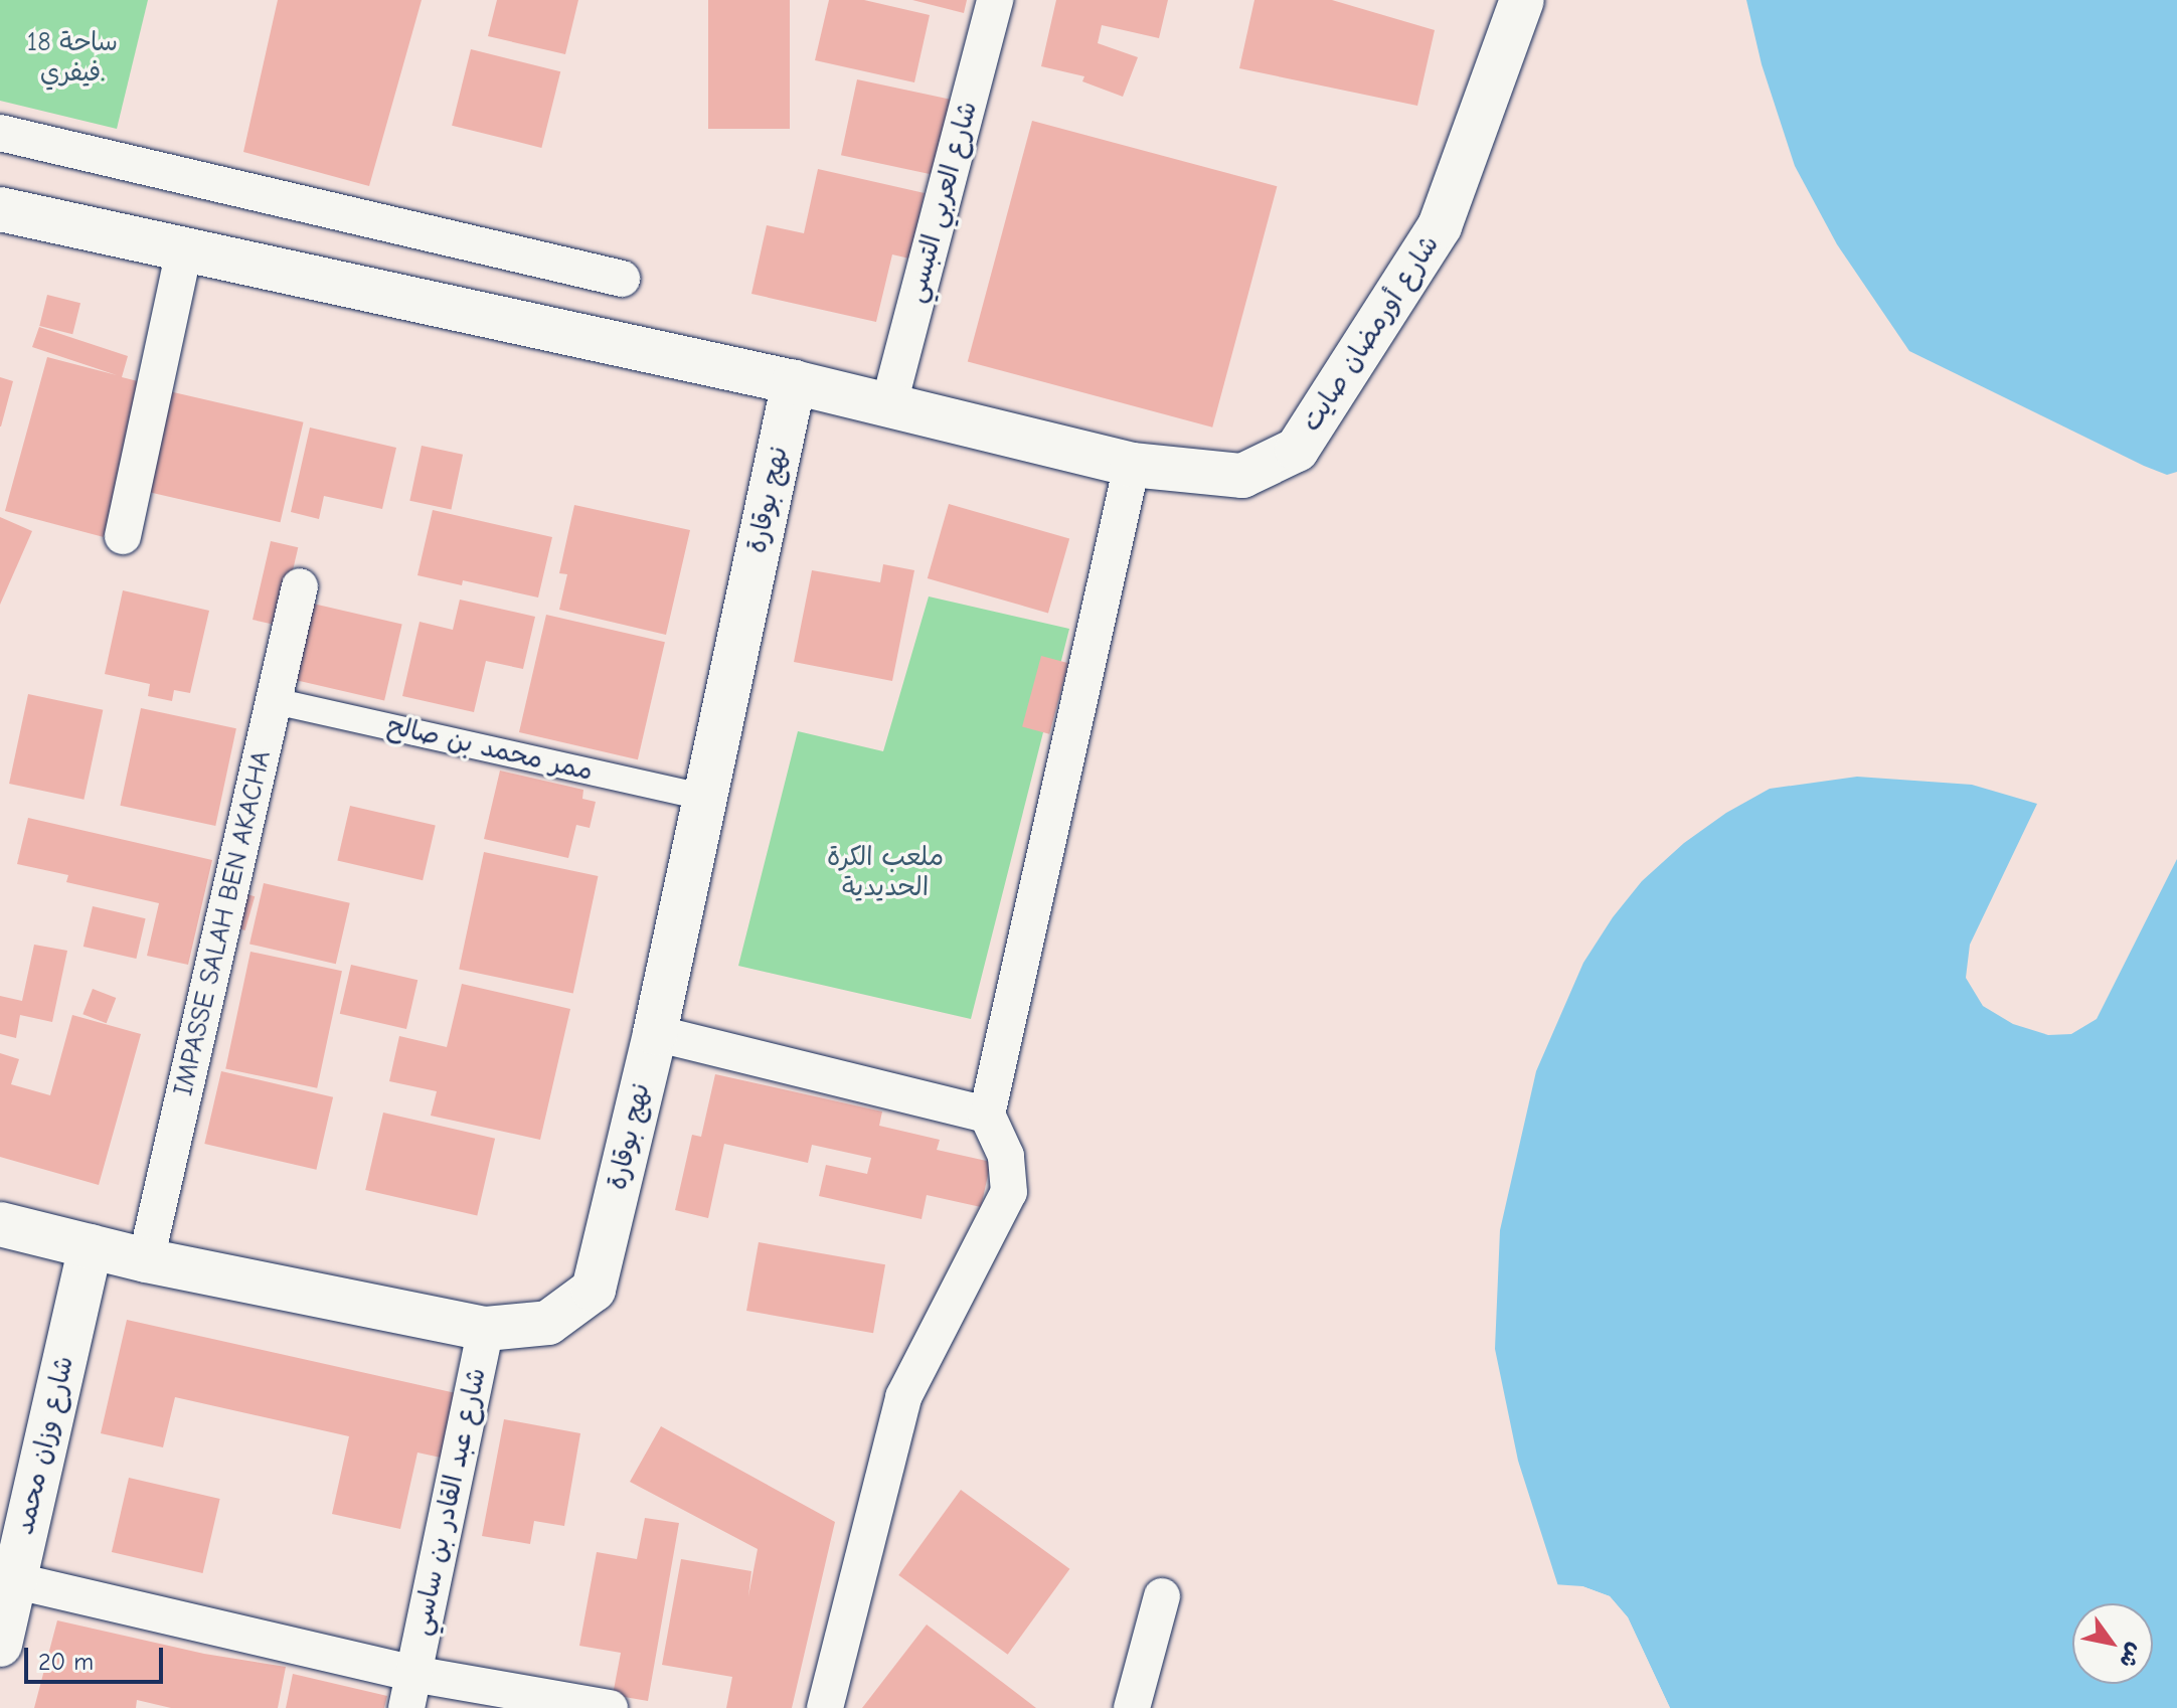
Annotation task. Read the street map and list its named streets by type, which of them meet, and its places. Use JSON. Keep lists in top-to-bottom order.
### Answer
{
  "streets": {
    "main road": ["شارع أورمضان صايت", "نهج بوقارة", "شارع وزان محمد"],
    "street": [
      "شارع العربي التبسي",
      "ممر محمد بن صالح",
      "IMPASSE SALAH BEN AKACHA",
      "شارع عبد القادر بن ساسي"
    ]
  },
  "crossings": [
    ["شارع العربي التبسي", "شارع أورمضان صايت"],
    ["شارع أورمضان صايت", "نهج بوقارة"],
    ["نهج بوقارة", "ممر محمد بن صالح"],
    ["نهج بوقارة", "IMPASSE SALAH BEN AKACHA"],
    ["نهج بوقارة", "شارع وزان محمد"],
    ["نهج بوقارة", "شارع عبد القادر بن ساسي"],
    ["ممر محمد بن صالح", "IMPASSE SALAH BEN AKACHA"]
  ],
  "parks": ["ساحة 18 فيفري.", "ملعب الكرة الحديدية"],
  "scale_bar": "20 m",
  "north": "bottom right"
}
